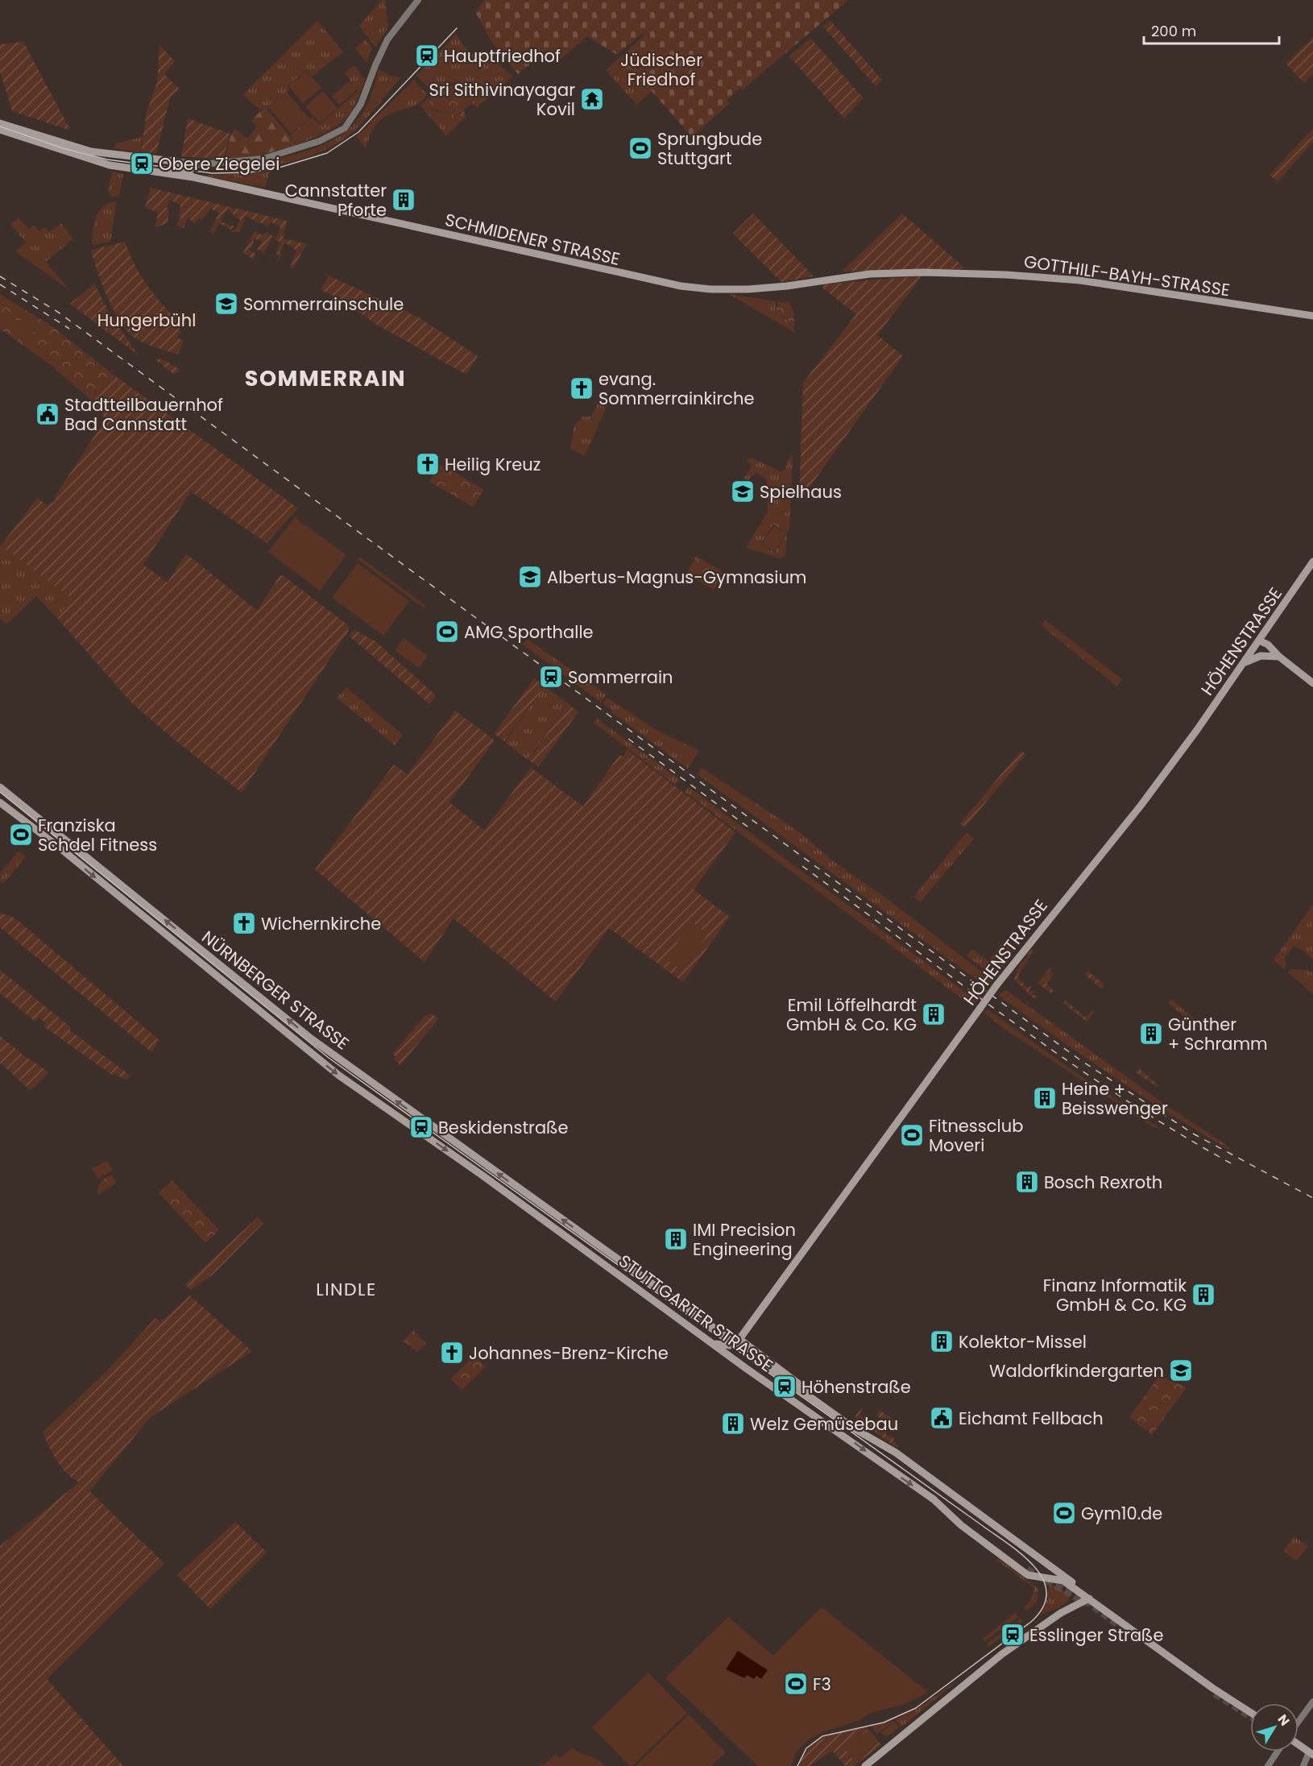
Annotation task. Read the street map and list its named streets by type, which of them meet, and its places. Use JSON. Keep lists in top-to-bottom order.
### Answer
{
  "streets": {
    "main road": [
      "SCHMIDENER STRASSE",
      "GOTTHILF-BAYH-STRASSE",
      "HÖHENSTRASSE",
      "NÜRNBERGER STRASSE",
      "STUTTGARTER STRASSE"
    ]
  },
  "crossings": [
    ["SCHMIDENER STRASSE", "GOTTHILF-BAYH-STRASSE"],
    ["HÖHENSTRASSE", "STUTTGARTER STRASSE"],
    ["NÜRNBERGER STRASSE", "STUTTGARTER STRASSE"]
  ],
  "districts": ["SOMMERRAIN", "LINDLE"],
  "parks": ["Jüdischer Friedhof", "Hungerbühl"],
  "places": {
    "station": [
      "Hauptfriedhof",
      "Obere Ziegelei",
      "Sommerrain",
      "Beskidenstraße",
      "Höhenstraße",
      "Esslinger Straße"
    ],
    "temple": ["Sri Sithivinayagar Kovil"],
    "sports": [
      "Sprungbude Stuttgart",
      "AMG Sporthalle",
      "Franziska Schdel Fitness",
      "Fitnessclub Moveri",
      "Gym10.de",
      "F3"
    ],
    "building": [
      "Cannstatter Pforte",
      "Emil Löffelhardt GmbH & Co. KG",
      "Günther + Schramm",
      "Heine + Beisswenger",
      "Bosch Rexroth",
      "IMI Precision Engineering",
      "Finanz Informatik GmbH & Co. KG",
      "Kolektor-Missel",
      "Welz Gemüsebau"
    ],
    "school or university": [
      "Sommerrainschule",
      "Spielhaus",
      "Albertus-Magnus-Gymnasium",
      "Waldorfkindergarten"
    ],
    "church": [
      "evang. Sommerrainkirche",
      "Heilig Kreuz",
      "Wichernkirche",
      "Johannes-Brenz-Kirche"
    ],
    "public building": ["Stadtteilbauernhof Bad Cannstatt", "Eichamt Fellbach"]
  },
  "scale_bar": "200 m",
  "north": "top right"
}
